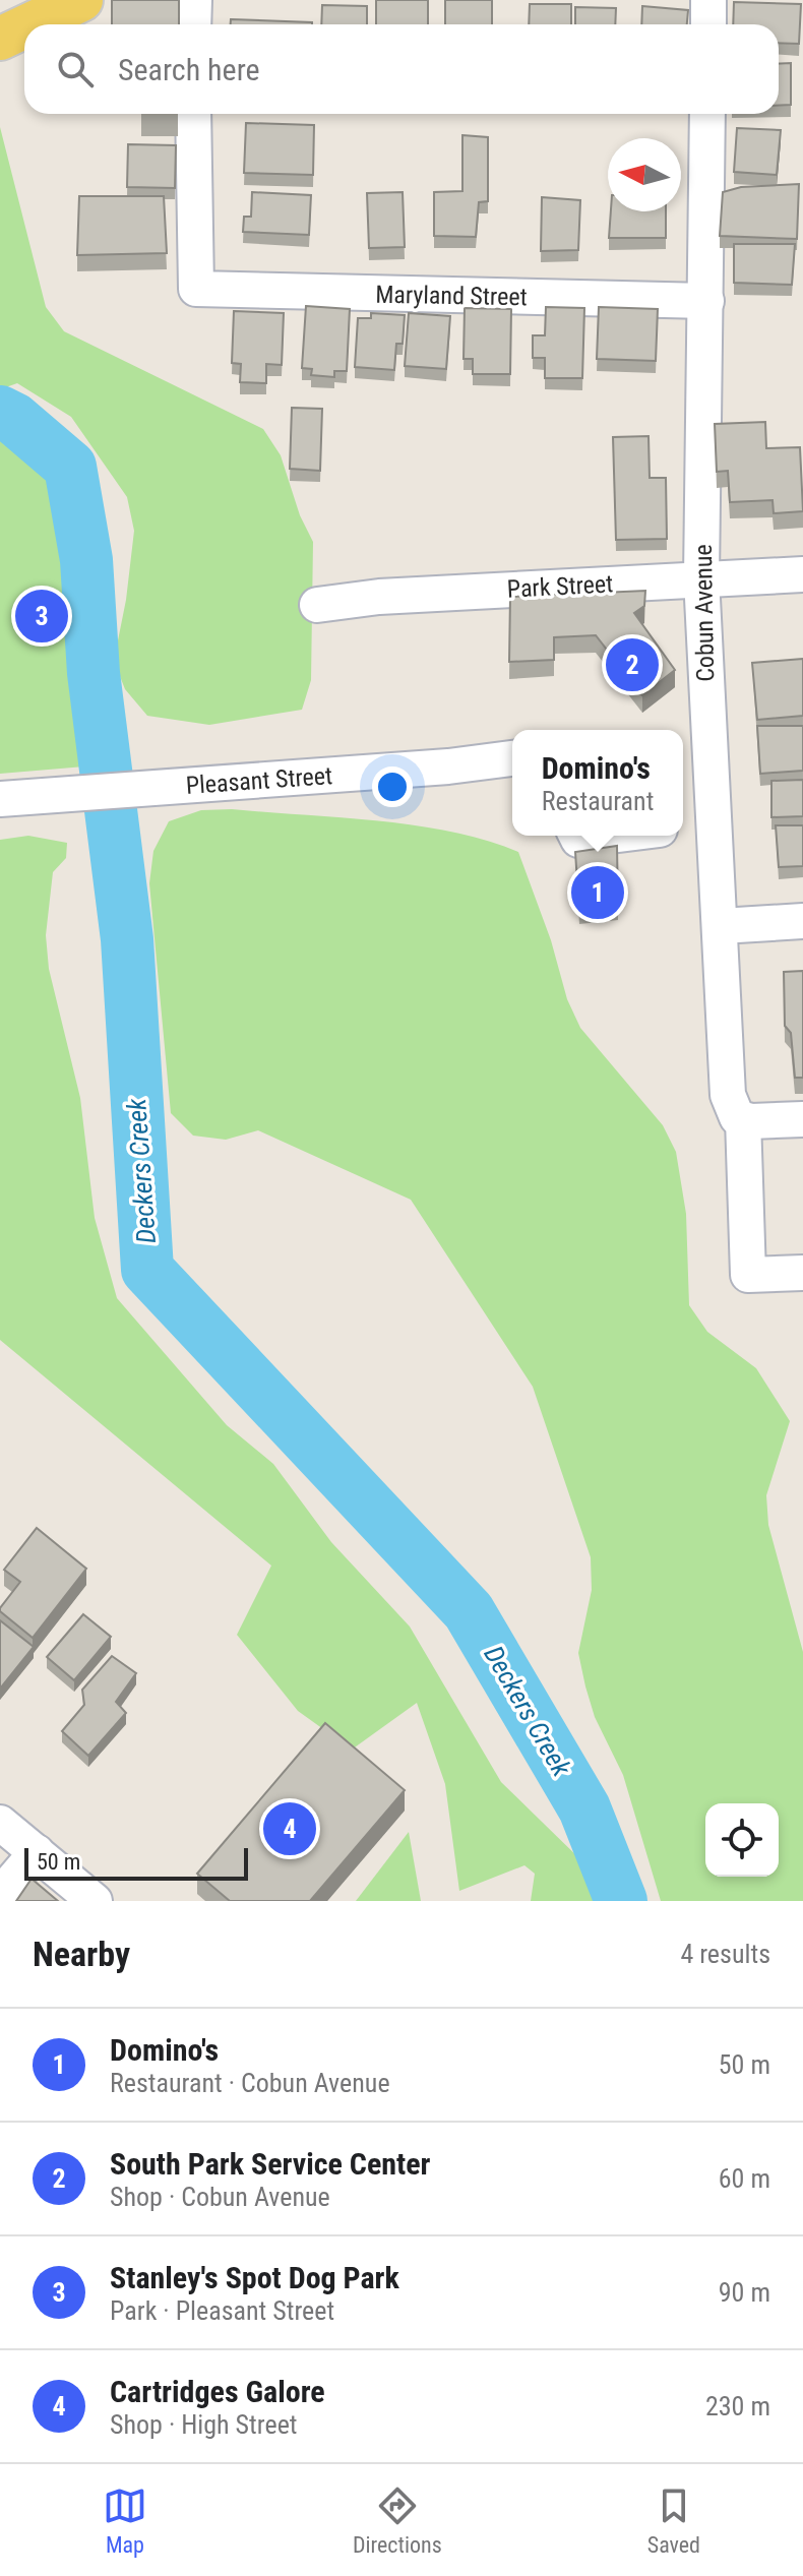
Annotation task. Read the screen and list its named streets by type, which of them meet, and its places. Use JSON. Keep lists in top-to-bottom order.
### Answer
{
  "streets": {
    "street": [
      "Maryland Street",
      "Park Street",
      "Cobun Avenue",
      "Pleasant Street"
    ]
  },
  "crossings": [
    ["Maryland Street", "Cobun Avenue"],
    ["Park Street", "Cobun Avenue"]
  ],
  "water": ["Deckers Creek"],
  "scale_bar": "50 m",
  "north": "left",
  "page": {
    "search": "Search here",
    "pins": [
      "3",
      "2",
      "1",
      "4"
    ],
    "popup": ["Domino's", "Restaurant"],
    "scale": "50 m",
    "heading": ["Nearby", "4 results"],
    "list": [
      {
        "mark": "1",
        "name": "Domino's",
        "note": "Restaurant · Cobun Avenue",
        "value": "50 m"
      },
      {
        "mark": "2",
        "name": "South Park Service Center",
        "note": "Shop · Cobun Avenue",
        "value": "60 m"
      },
      {
        "mark": "3",
        "name": "Stanley's Spot Dog Park",
        "note": "Park · Pleasant Street",
        "value": "90 m"
      },
      {
        "mark": "4",
        "name": "Cartridges Galore",
        "note": "Shop · High Street",
        "value": "230 m"
      }
    ],
    "nav": ["Map", "Directions", "Saved"]
  }
}
